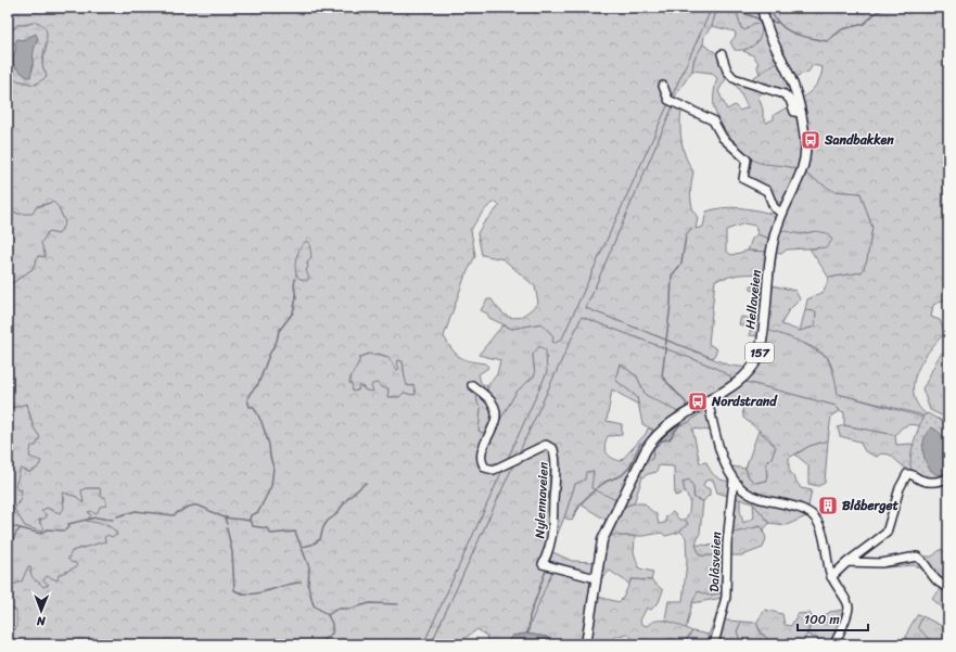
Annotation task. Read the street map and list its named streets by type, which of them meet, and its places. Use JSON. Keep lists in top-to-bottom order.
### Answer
{
  "streets": {
    "main road": ["Hellaveien", "157"],
    "street": ["Nylennaveien", "Dalåsveien"]
  },
  "crossings": [
    ["Hellaveien", "Nylennaveien"]
  ],
  "places": {
    "bus stop": ["Sandbakken", "Nordstrand"],
    "building": ["Blåberget"]
  },
  "scale_bar": "100 m",
  "north": "bottom"
}
